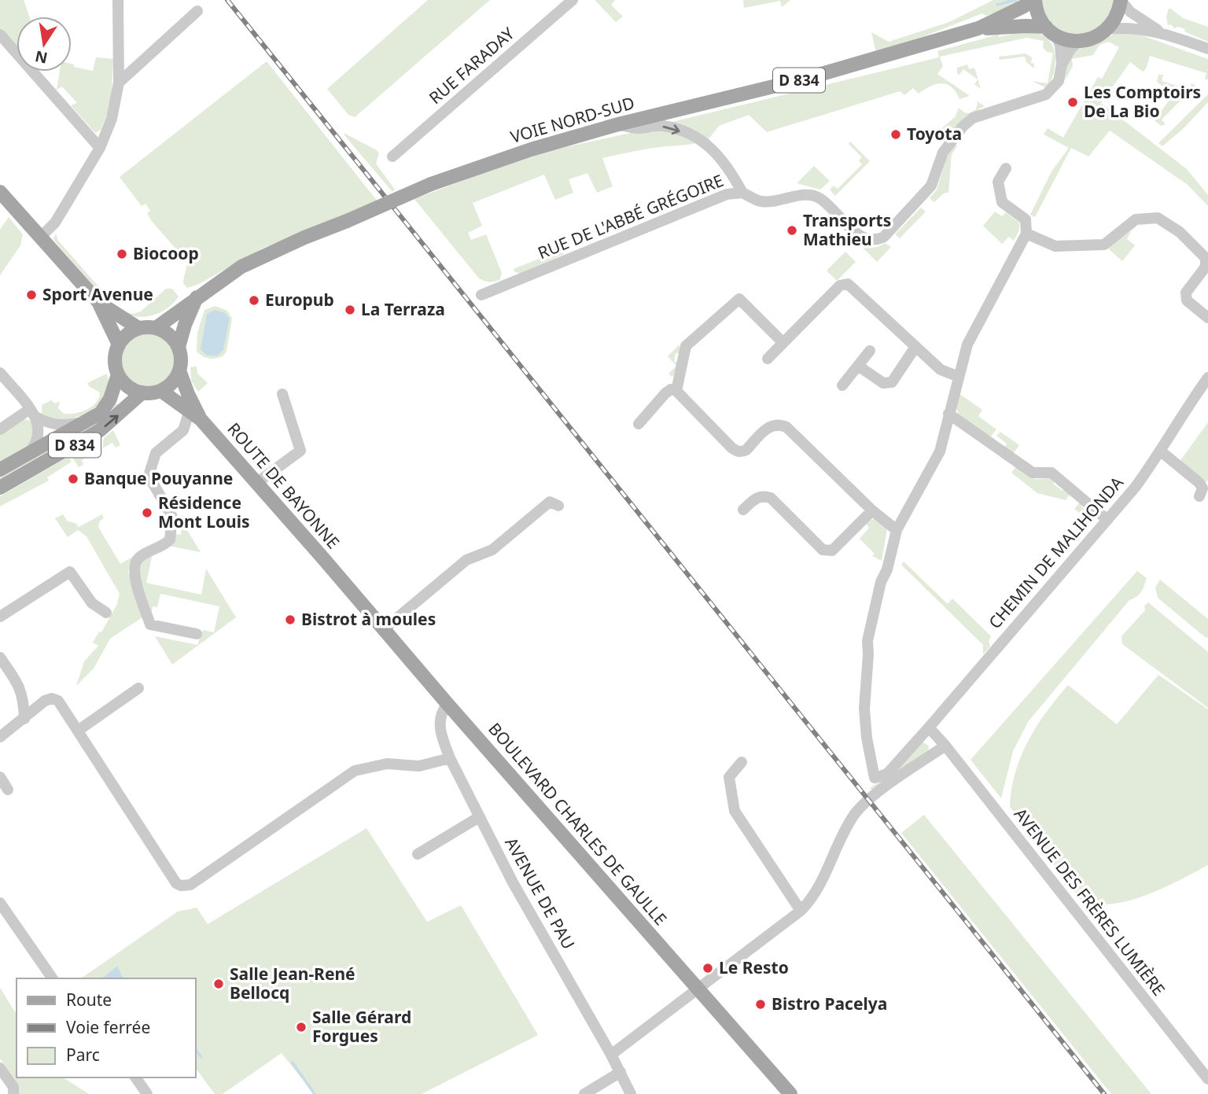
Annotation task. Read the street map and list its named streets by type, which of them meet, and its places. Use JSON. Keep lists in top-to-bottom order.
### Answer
{
  "streets": {
    "main road": [
      "D 834",
      "VOIE NORD-SUD",
      "ROUTE DE BAYONNE",
      "BOULEVARD CHARLES DE GAULLE"
    ],
    "street": [
      "RUE FARADAY",
      "RUE DE L'ABBÉ GRÉGOIRE",
      "CHEMIN DE MALIHONDA",
      "AVENUE DE PAU",
      "AVENUE DES FRÈRES LUMIÈRE"
    ]
  },
  "crossings": [
    ["D 834", "VOIE NORD-SUD"],
    ["D 834", "ROUTE DE BAYONNE"],
    ["VOIE NORD-SUD", "RUE DE L'ABBÉ GRÉGOIRE"],
    ["VOIE NORD-SUD", "ROUTE DE BAYONNE"],
    ["ROUTE DE BAYONNE", "BOULEVARD CHARLES DE GAULLE"],
    ["BOULEVARD CHARLES DE GAULLE", "AVENUE DE PAU"]
  ],
  "places": [
    "Les Comptoirs De La Bio",
    "Toyota",
    "Transports Mathieu",
    "Biocoop",
    "Sport Avenue",
    "Europub",
    "La Terraza",
    "Banque Pouyanne",
    "Résidence Mont Louis",
    "Bistrot à moules",
    "Le Resto",
    "Salle Jean-René Bellocq",
    "Bistro Pacelya",
    "Salle Gérard Forgues"
  ],
  "legend": ["Route", "Voie ferrée", "Parc"],
  "north": "bottom"
}
